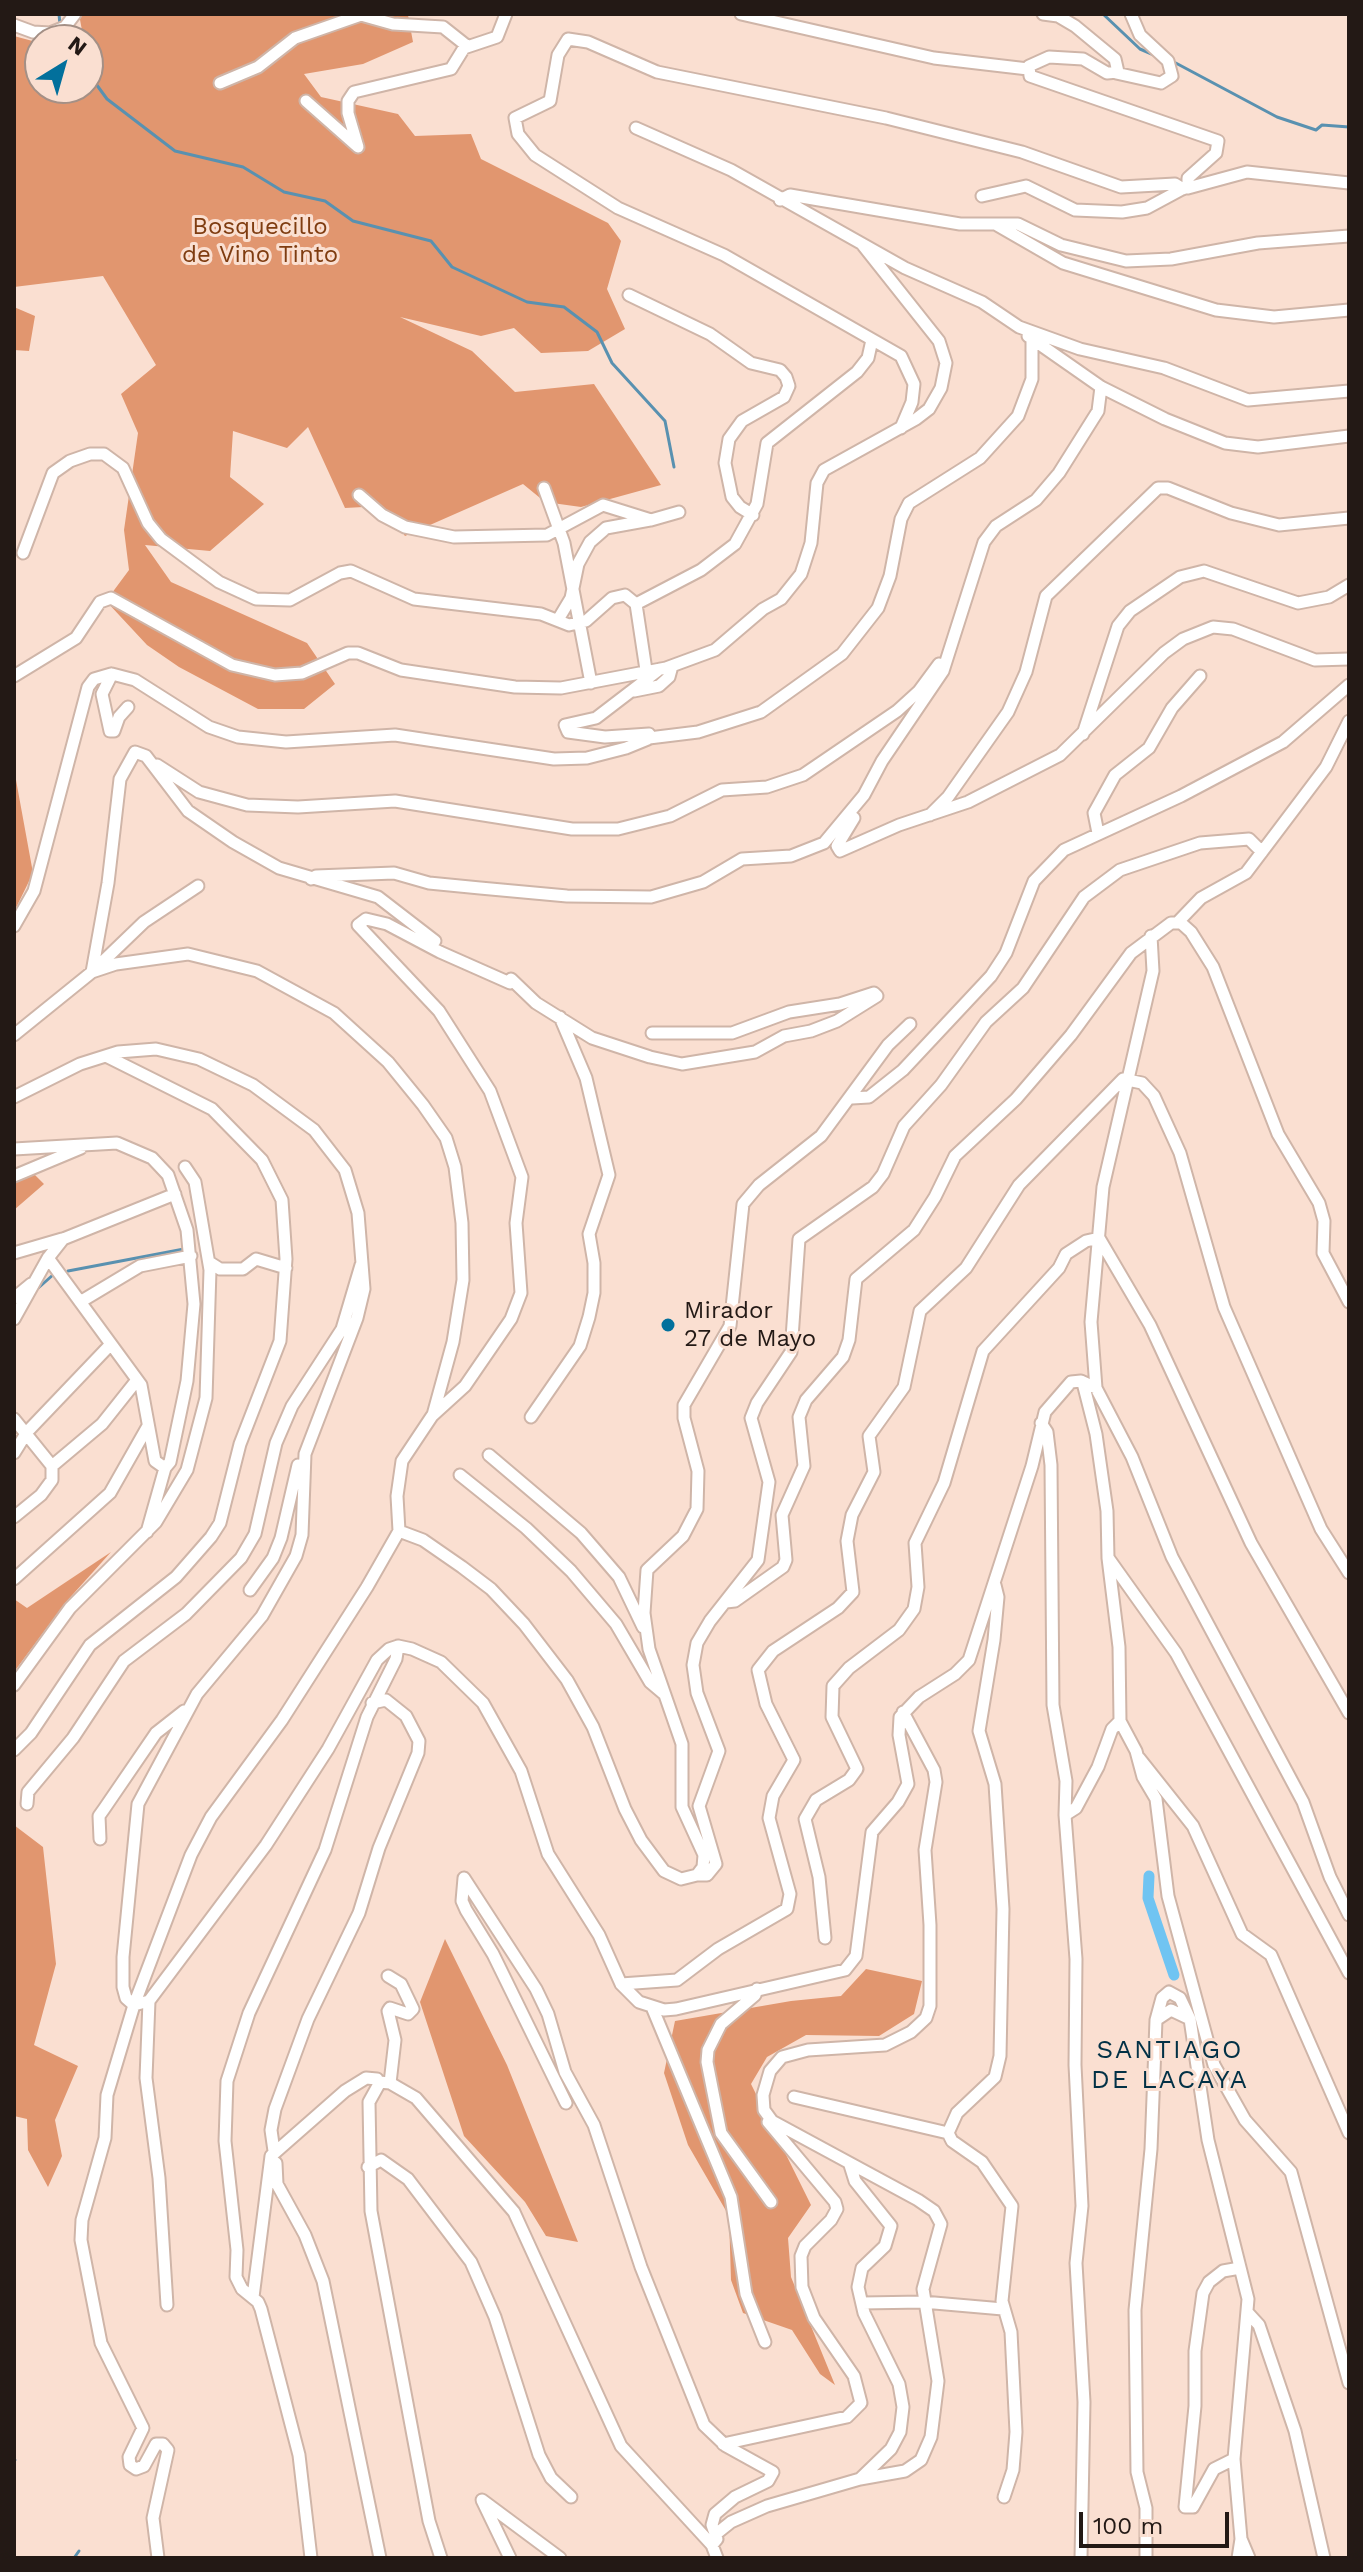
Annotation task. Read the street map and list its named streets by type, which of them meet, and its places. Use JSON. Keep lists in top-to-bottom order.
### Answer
{
  "districts": ["SANTIAGO DE LACAYA"],
  "parks": ["Bosquecillo de Vino Tinto"],
  "places": ["Mirador 27 de Mayo"],
  "scale_bar": "100 m",
  "north": "top right"
}
